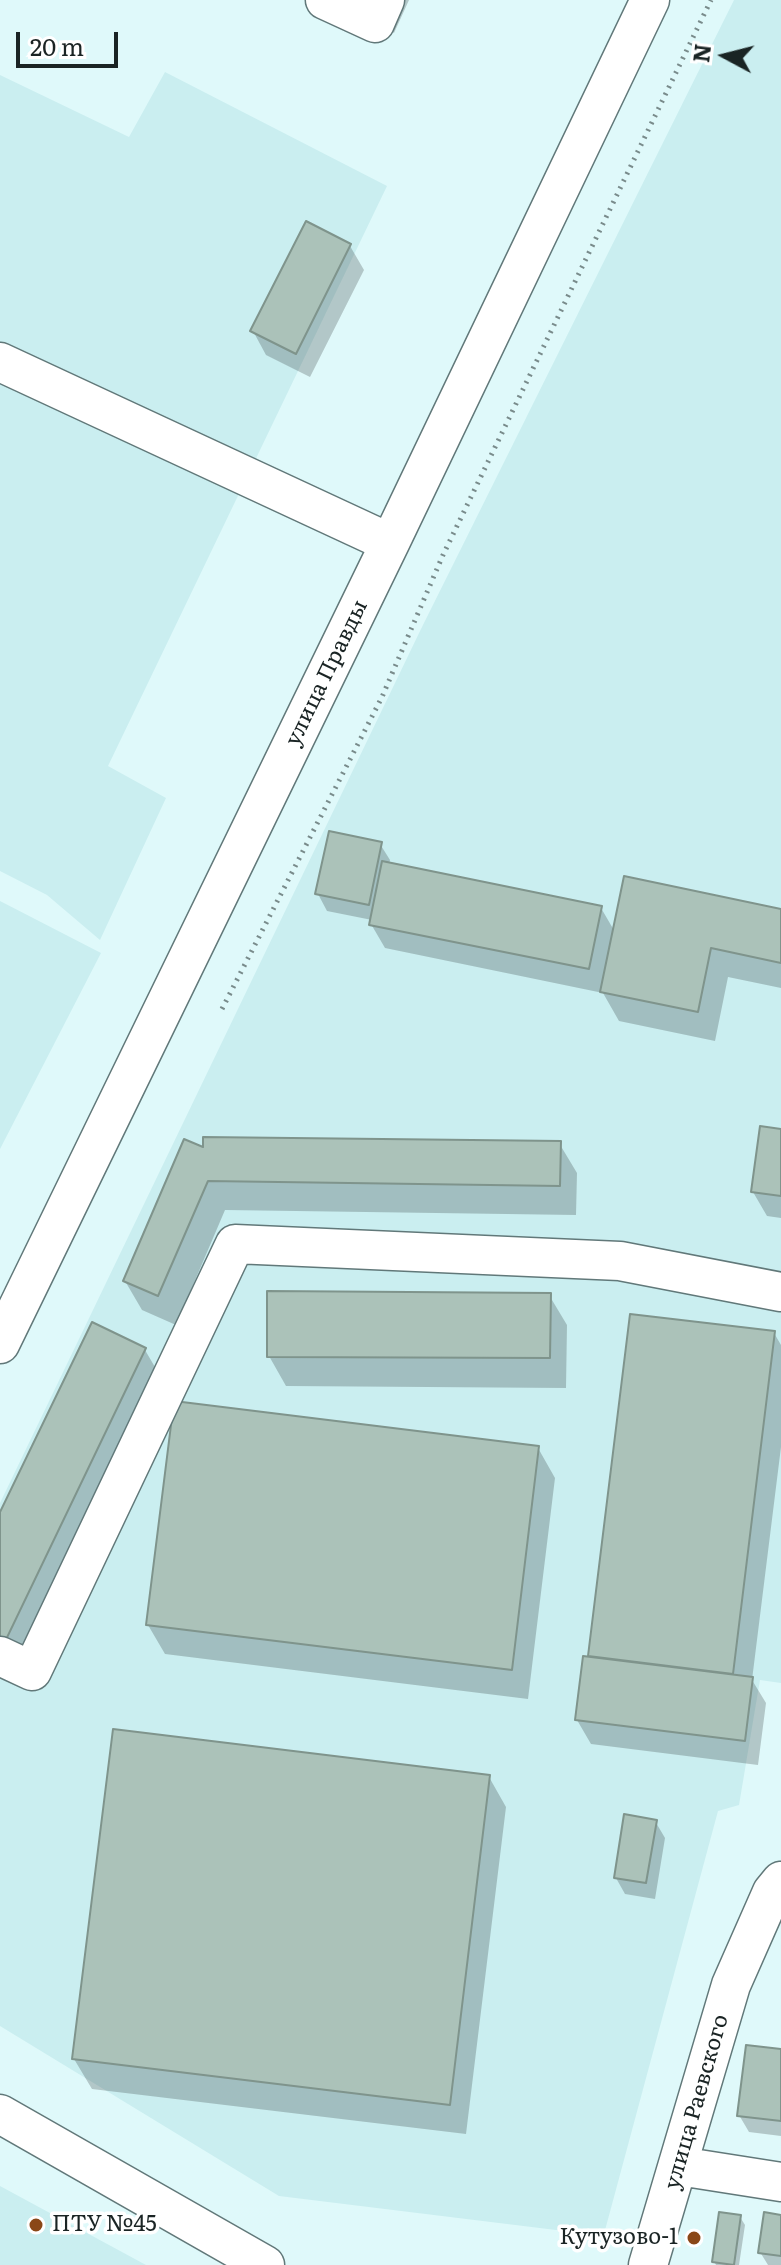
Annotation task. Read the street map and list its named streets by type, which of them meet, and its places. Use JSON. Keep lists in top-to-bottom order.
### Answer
{
  "streets": {
    "street": ["улица Правды", "улица Раевского"]
  },
  "places": ["ПТУ №45", "Кутузово-1"],
  "scale_bar": "20 m",
  "north": "left"
}
